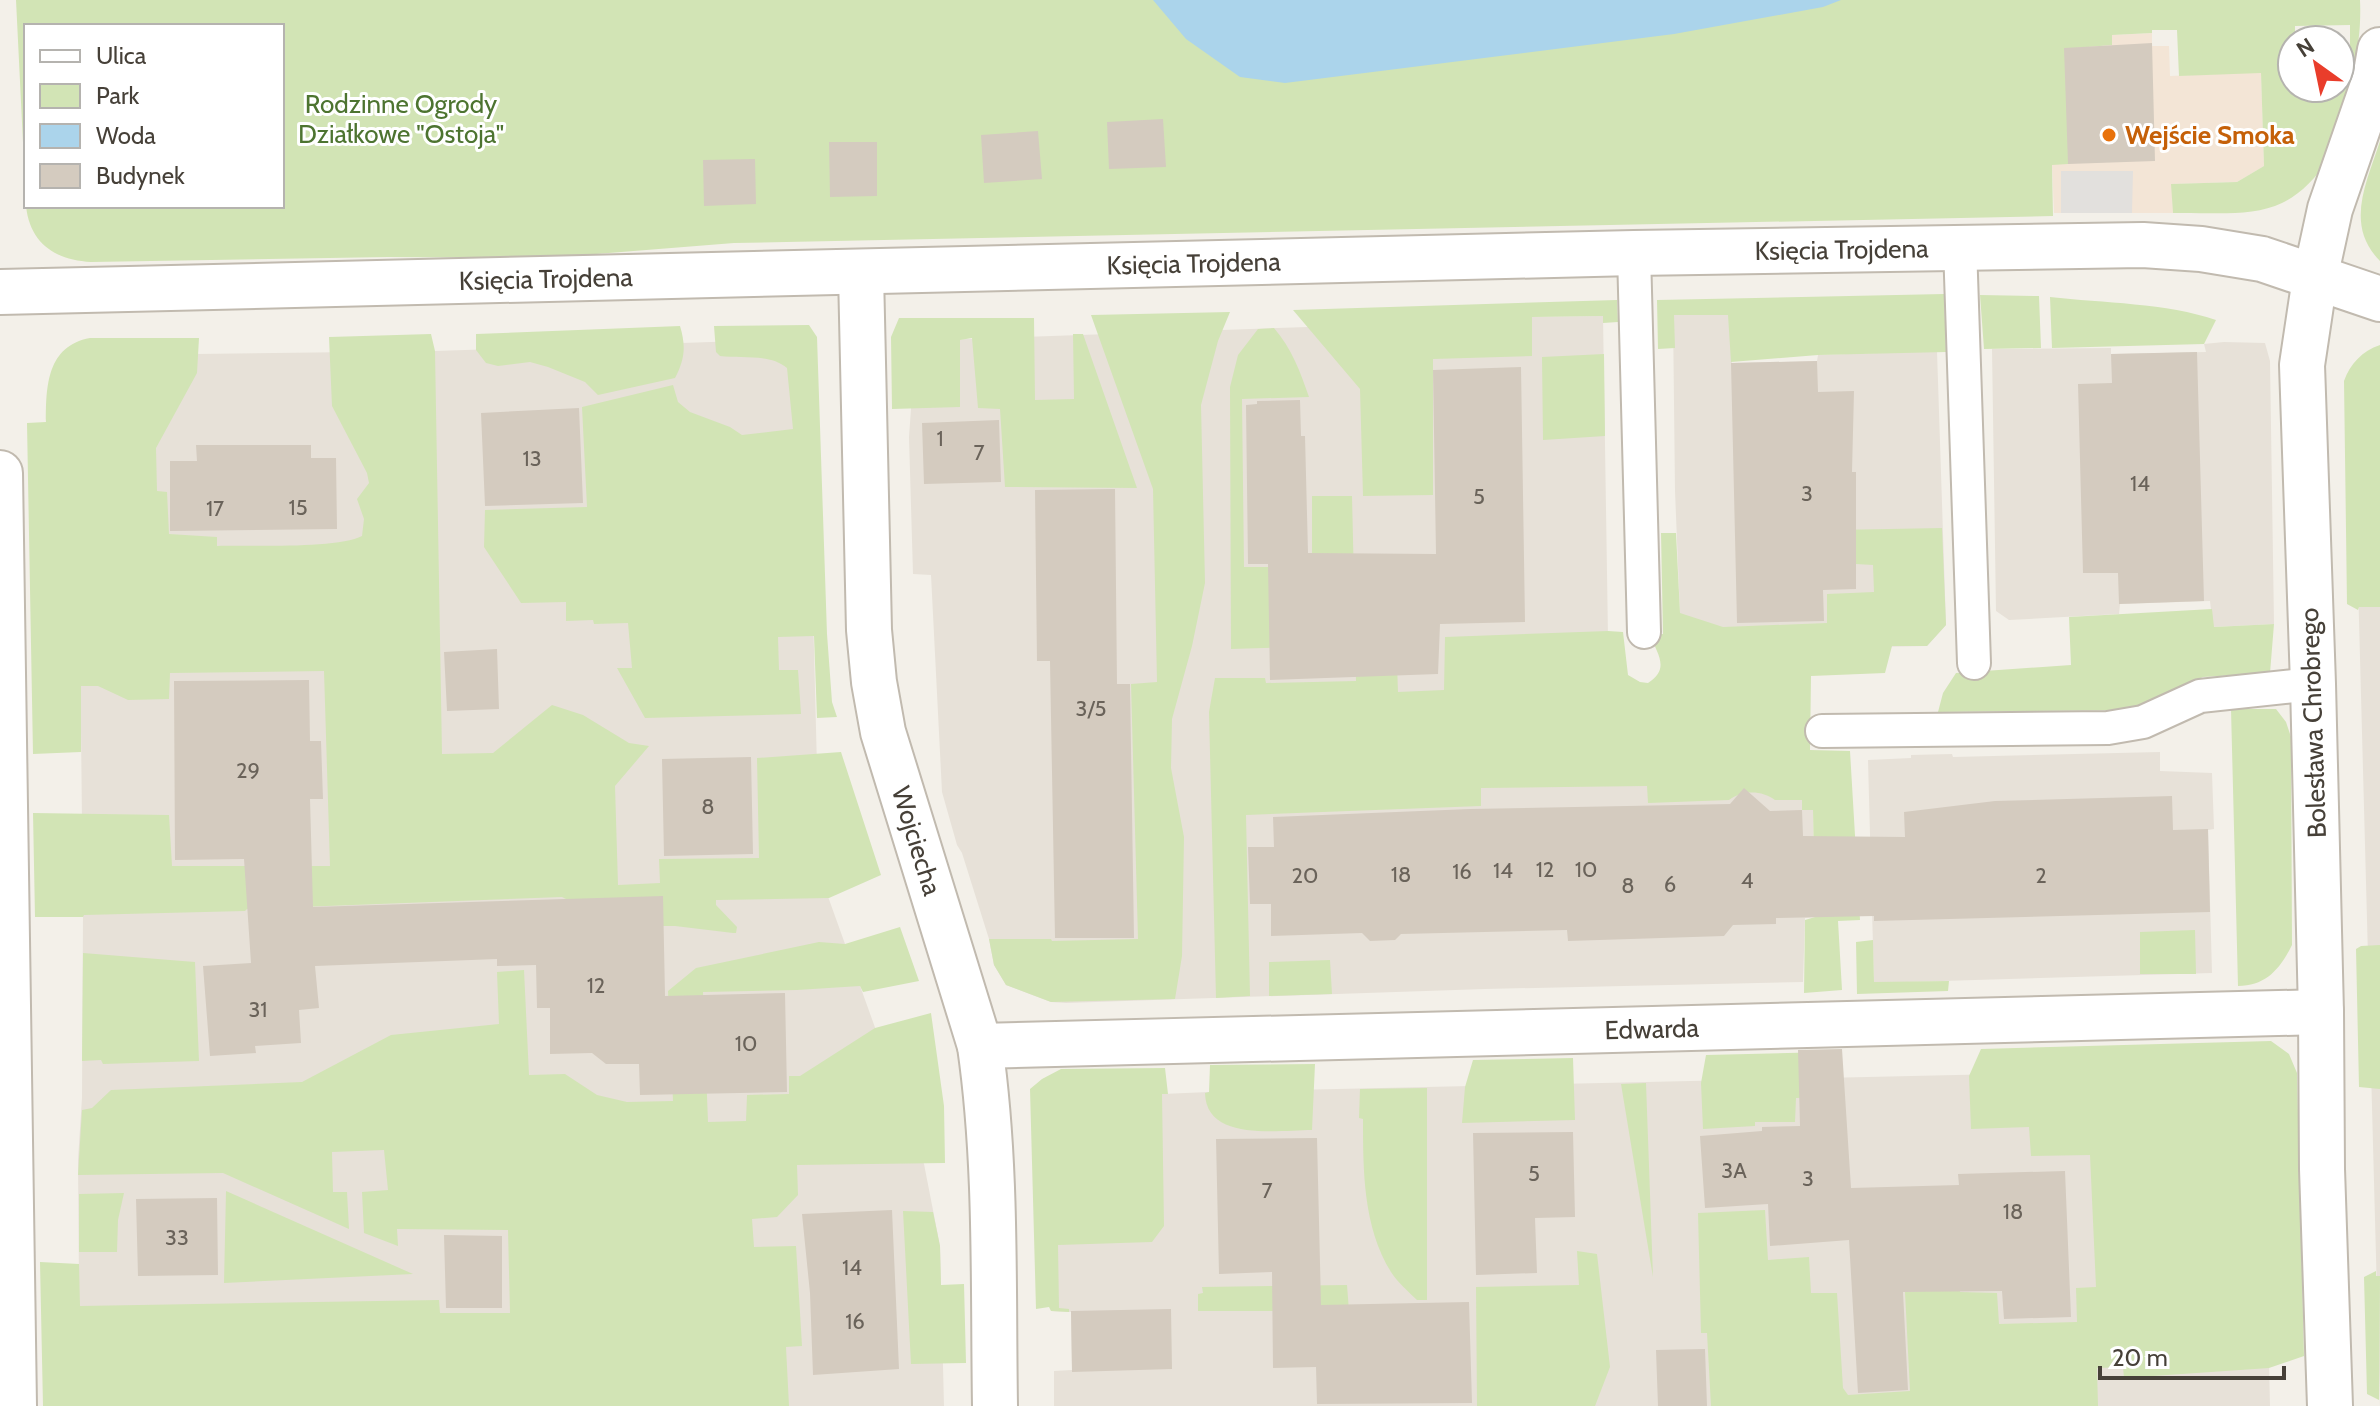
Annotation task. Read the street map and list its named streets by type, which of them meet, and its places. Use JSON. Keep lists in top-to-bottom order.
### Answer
{
  "streets": {
    "street": [
      "Księcia Trojdena",
      "Bolesława Chrobrego",
      "Wojciecha",
      "Edwarda"
    ]
  },
  "crossings": [
    ["Księcia Trojdena", "Bolesława Chrobrego"],
    ["Księcia Trojdena", "Wojciecha"],
    ["Bolesława Chrobrego", "Edwarda"],
    ["Wojciecha", "Edwarda"]
  ],
  "parks": ["Rodzinne Ogrody Działkowe \"Ostoja\""],
  "places": ["Wejście Smoka"],
  "house_numbers": [
    "1",
    "7",
    "13",
    "14",
    "3",
    "5",
    "15",
    "17",
    "3/5",
    "29",
    "8",
    "12",
    "10",
    "14",
    "16",
    "18",
    "20",
    "2",
    "4",
    "6",
    "8",
    "12",
    "31",
    "10",
    "3A",
    "5",
    "3",
    "7",
    "18",
    "33",
    "14",
    "16"
  ],
  "legend": [
    "Ulica",
    "Park",
    "Woda",
    "Budynek"
  ],
  "scale_bar": "20 m",
  "north": "top left"
}
